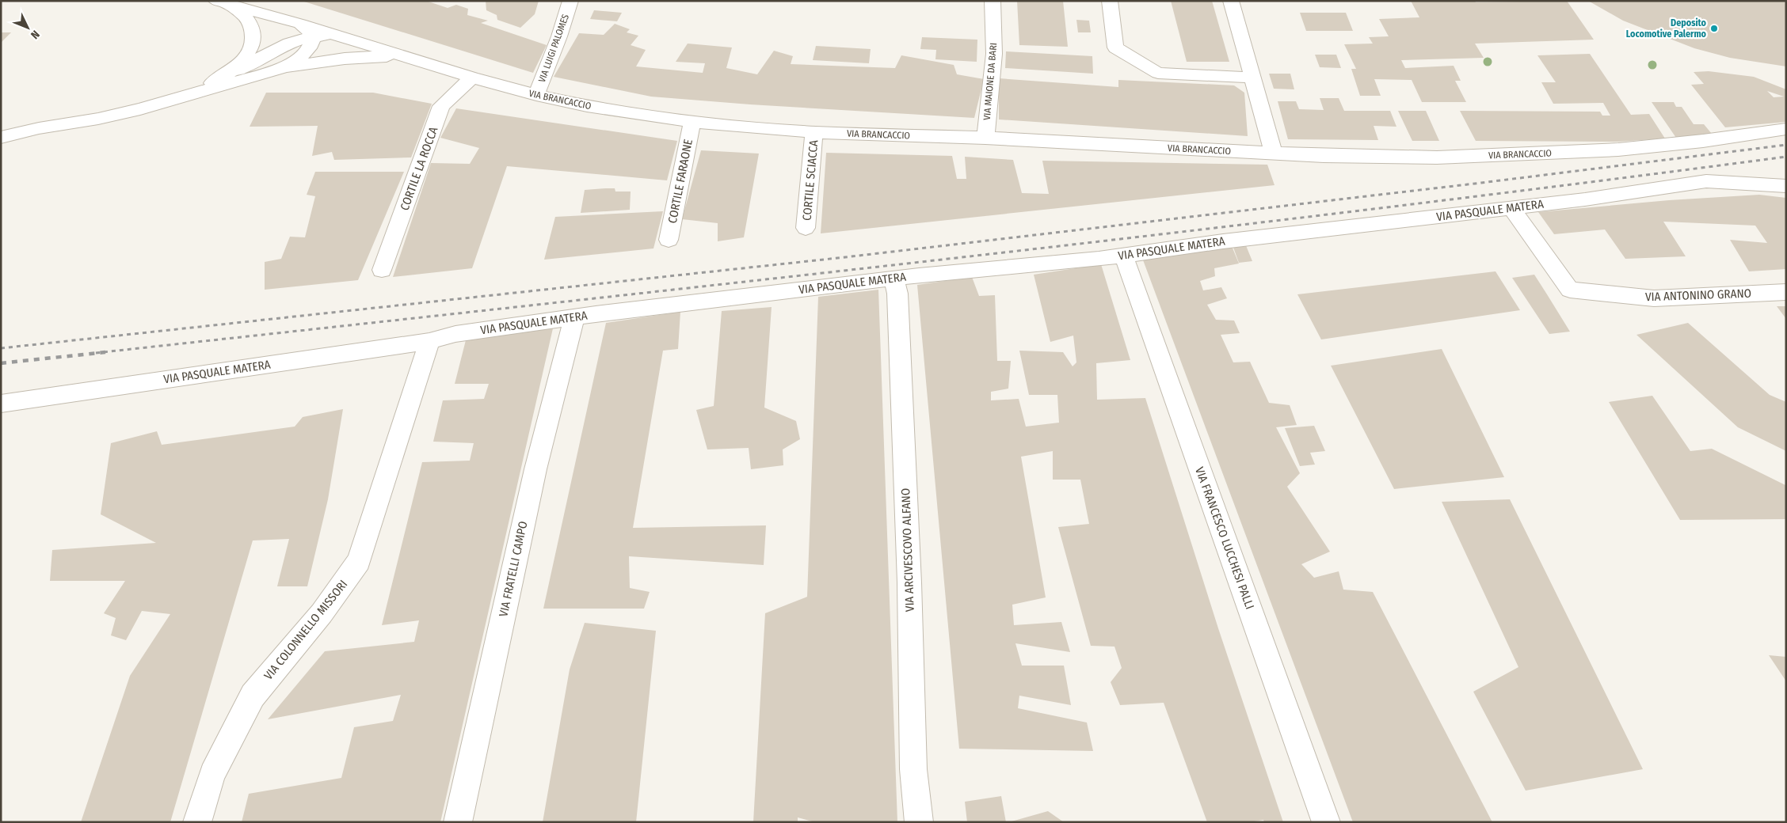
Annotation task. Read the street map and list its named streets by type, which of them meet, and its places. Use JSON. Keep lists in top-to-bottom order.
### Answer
{
  "streets": {
    "street": [
      "VIA LUIGI PALOMES",
      "VIA MAIONE DA BARI",
      "VIA BRANCACCIO",
      "CORTILE LA ROCCA",
      "CORTILE SCIACCA",
      "CORTILE FARAONE",
      "VIA PASQUALE MATERA",
      "VIA ANTONINO GRANO",
      "VIA FRANCESCO LUCCHESI PALLI",
      "VIA ARCIVESCOVO ALFANO",
      "VIA FRATELLI CAMPO",
      "VIA COLONNELLO MISSORI"
    ]
  },
  "crossings": [
    ["VIA LUIGI PALOMES", "VIA BRANCACCIO"],
    ["VIA MAIONE DA BARI", "VIA BRANCACCIO"],
    ["VIA BRANCACCIO", "CORTILE LA ROCCA"],
    ["VIA BRANCACCIO", "CORTILE SCIACCA"],
    ["VIA BRANCACCIO", "CORTILE FARAONE"],
    ["VIA PASQUALE MATERA", "VIA ANTONINO GRANO"],
    ["VIA PASQUALE MATERA", "VIA FRANCESCO LUCCHESI PALLI"],
    ["VIA PASQUALE MATERA", "VIA ARCIVESCOVO ALFANO"],
    ["VIA PASQUALE MATERA", "VIA FRATELLI CAMPO"],
    ["VIA PASQUALE MATERA", "VIA COLONNELLO MISSORI"]
  ],
  "places": ["Deposito Locomotive Palermo"],
  "north": "bottom right"
}
